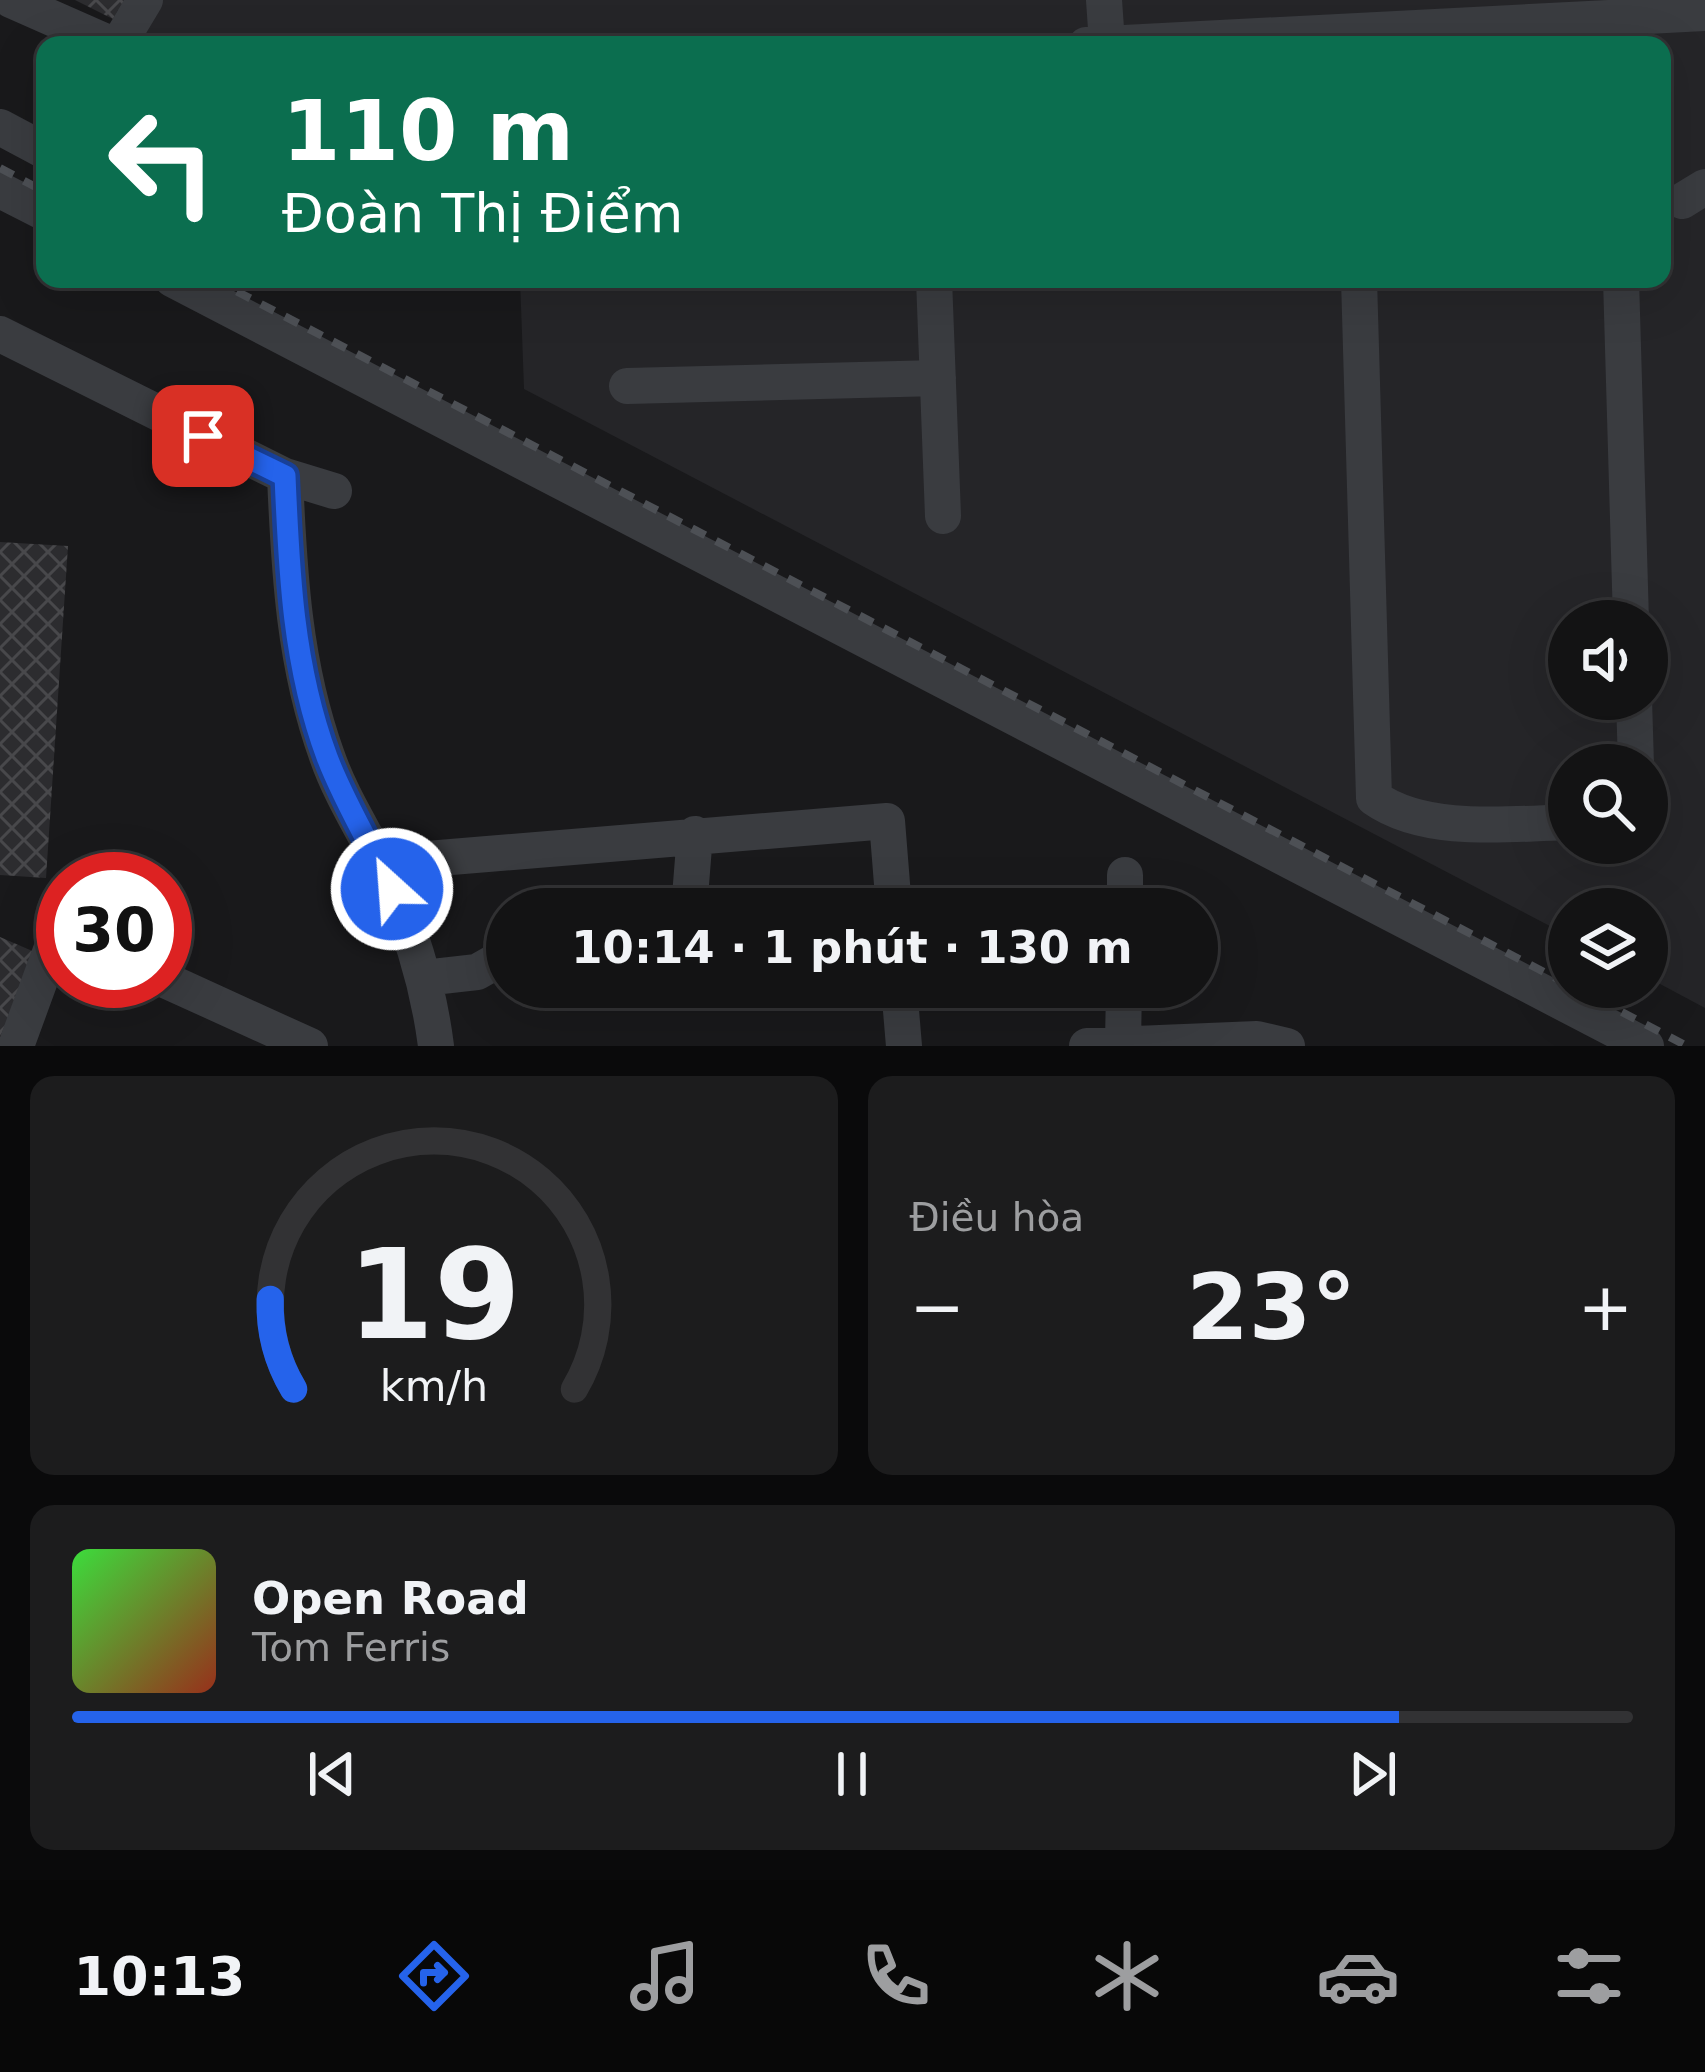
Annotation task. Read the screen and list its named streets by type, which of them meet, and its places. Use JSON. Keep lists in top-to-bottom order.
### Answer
{
  "page": {
    "turn": ["110 m", "Đoàn Thị Điểm"],
    "limit": "30",
    "trip": "10:14 · 1 phút · 130 m",
    "tile": "Điều hòa",
    "heat": ["−", "23°", "+"],
    "song": ["Open Road", "Tom Ferris"],
    "tabs": "10:13",
    "gauge": ["19", "km/h"]
  }
}
